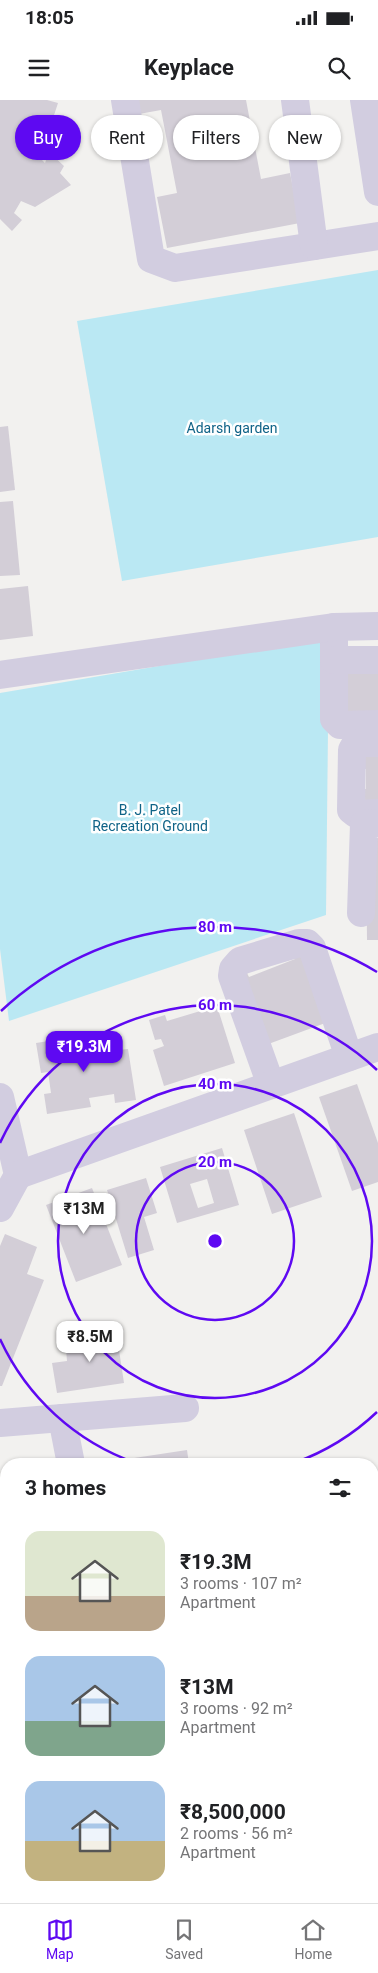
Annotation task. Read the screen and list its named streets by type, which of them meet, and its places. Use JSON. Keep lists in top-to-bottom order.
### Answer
{
  "parks": ["Adarsh garden", "B. J. Patel Recreation Ground"],
  "page": {
    "status": "18:05",
    "header": "Keyplace",
    "chip": [
      "Buy",
      "Rent",
      "Filters",
      "New"
    ],
    "price": ["₹19.3M", "₹13M", "₹8.5M"],
    "heading": "3 homes",
    "list": [
      {
        "name": "₹19.3M",
        "note": "3 rooms · 107 m² · Apartment"
      },
      {
        "name": "₹13M",
        "note": "3 rooms · 92 m² · Apartment"
      },
      {
        "name": "₹8,500,000",
        "note": "2 rooms · 56 m² · Apartment"
      }
    ],
    "tabs": ["Map", "Saved", "Home"]
  },
  "rings": [
    "80 m",
    "60 m",
    "40 m",
    "20 m"
  ]
}
